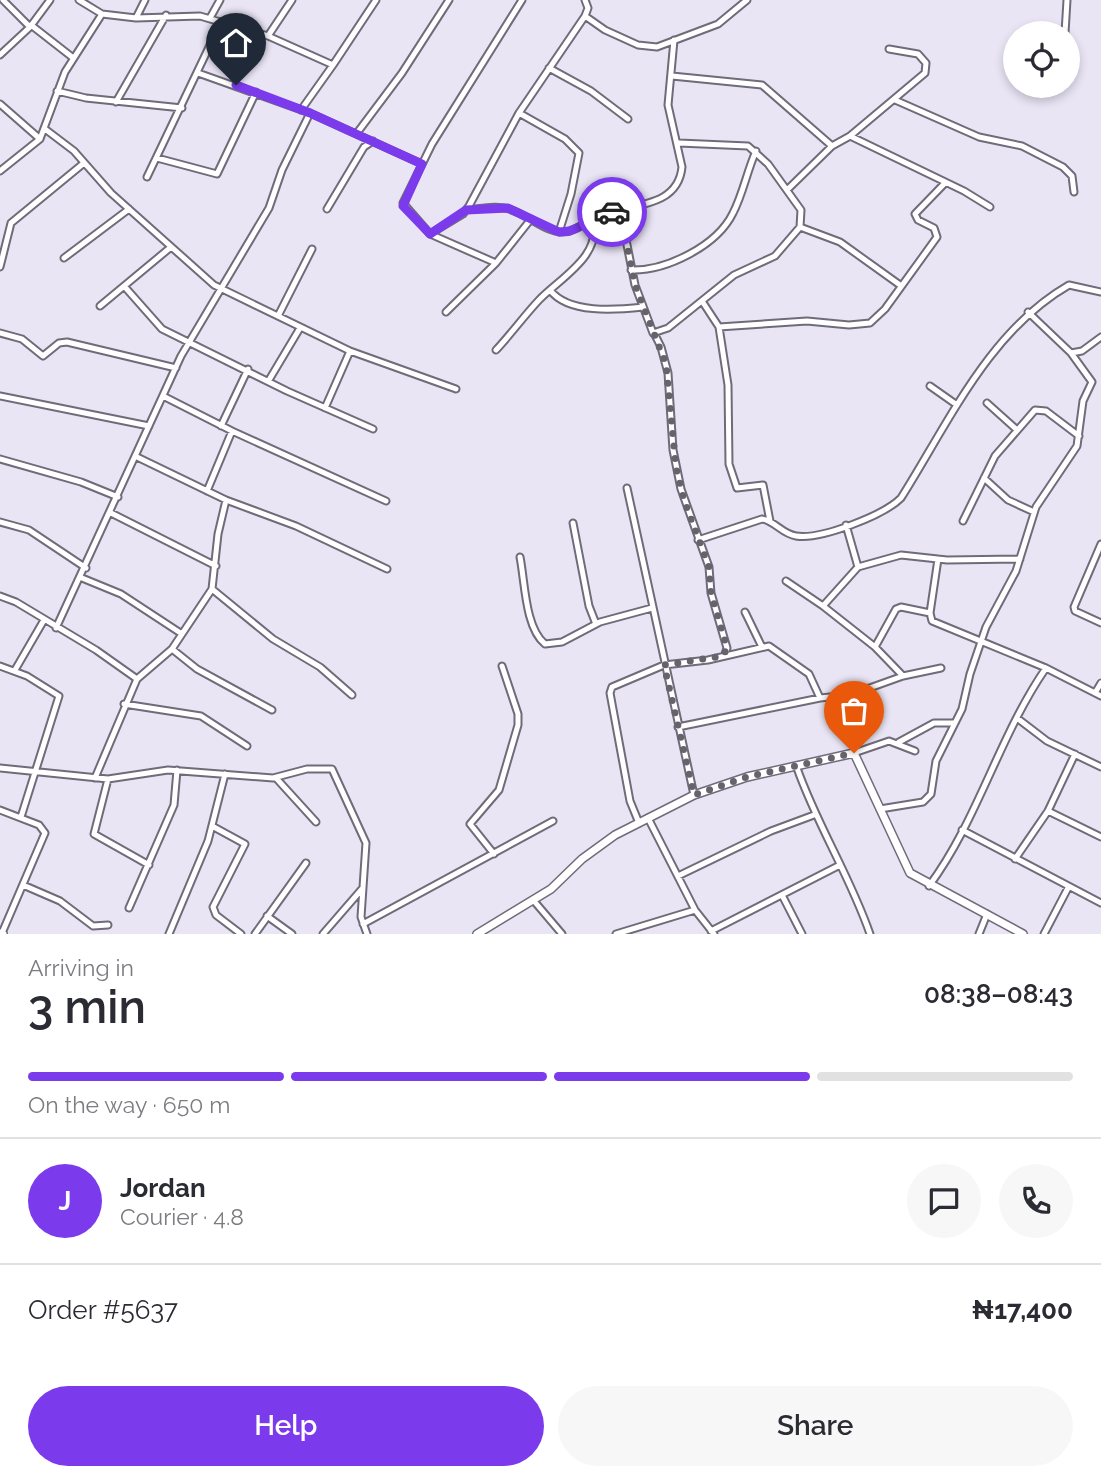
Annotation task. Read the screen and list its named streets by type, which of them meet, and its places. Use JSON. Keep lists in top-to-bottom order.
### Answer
{
  "page": {
    "heading": ["3 min", "Arriving in", "08:38–08:43"],
    "panel": [
      "Jordan",
      "Courier · 4.8",
      "Order #5637",
      "₦17,400"
    ],
    "bar": "On the way · 650 m",
    "round": "J",
    "buttons": ["Help", "Share"]
  }
}
